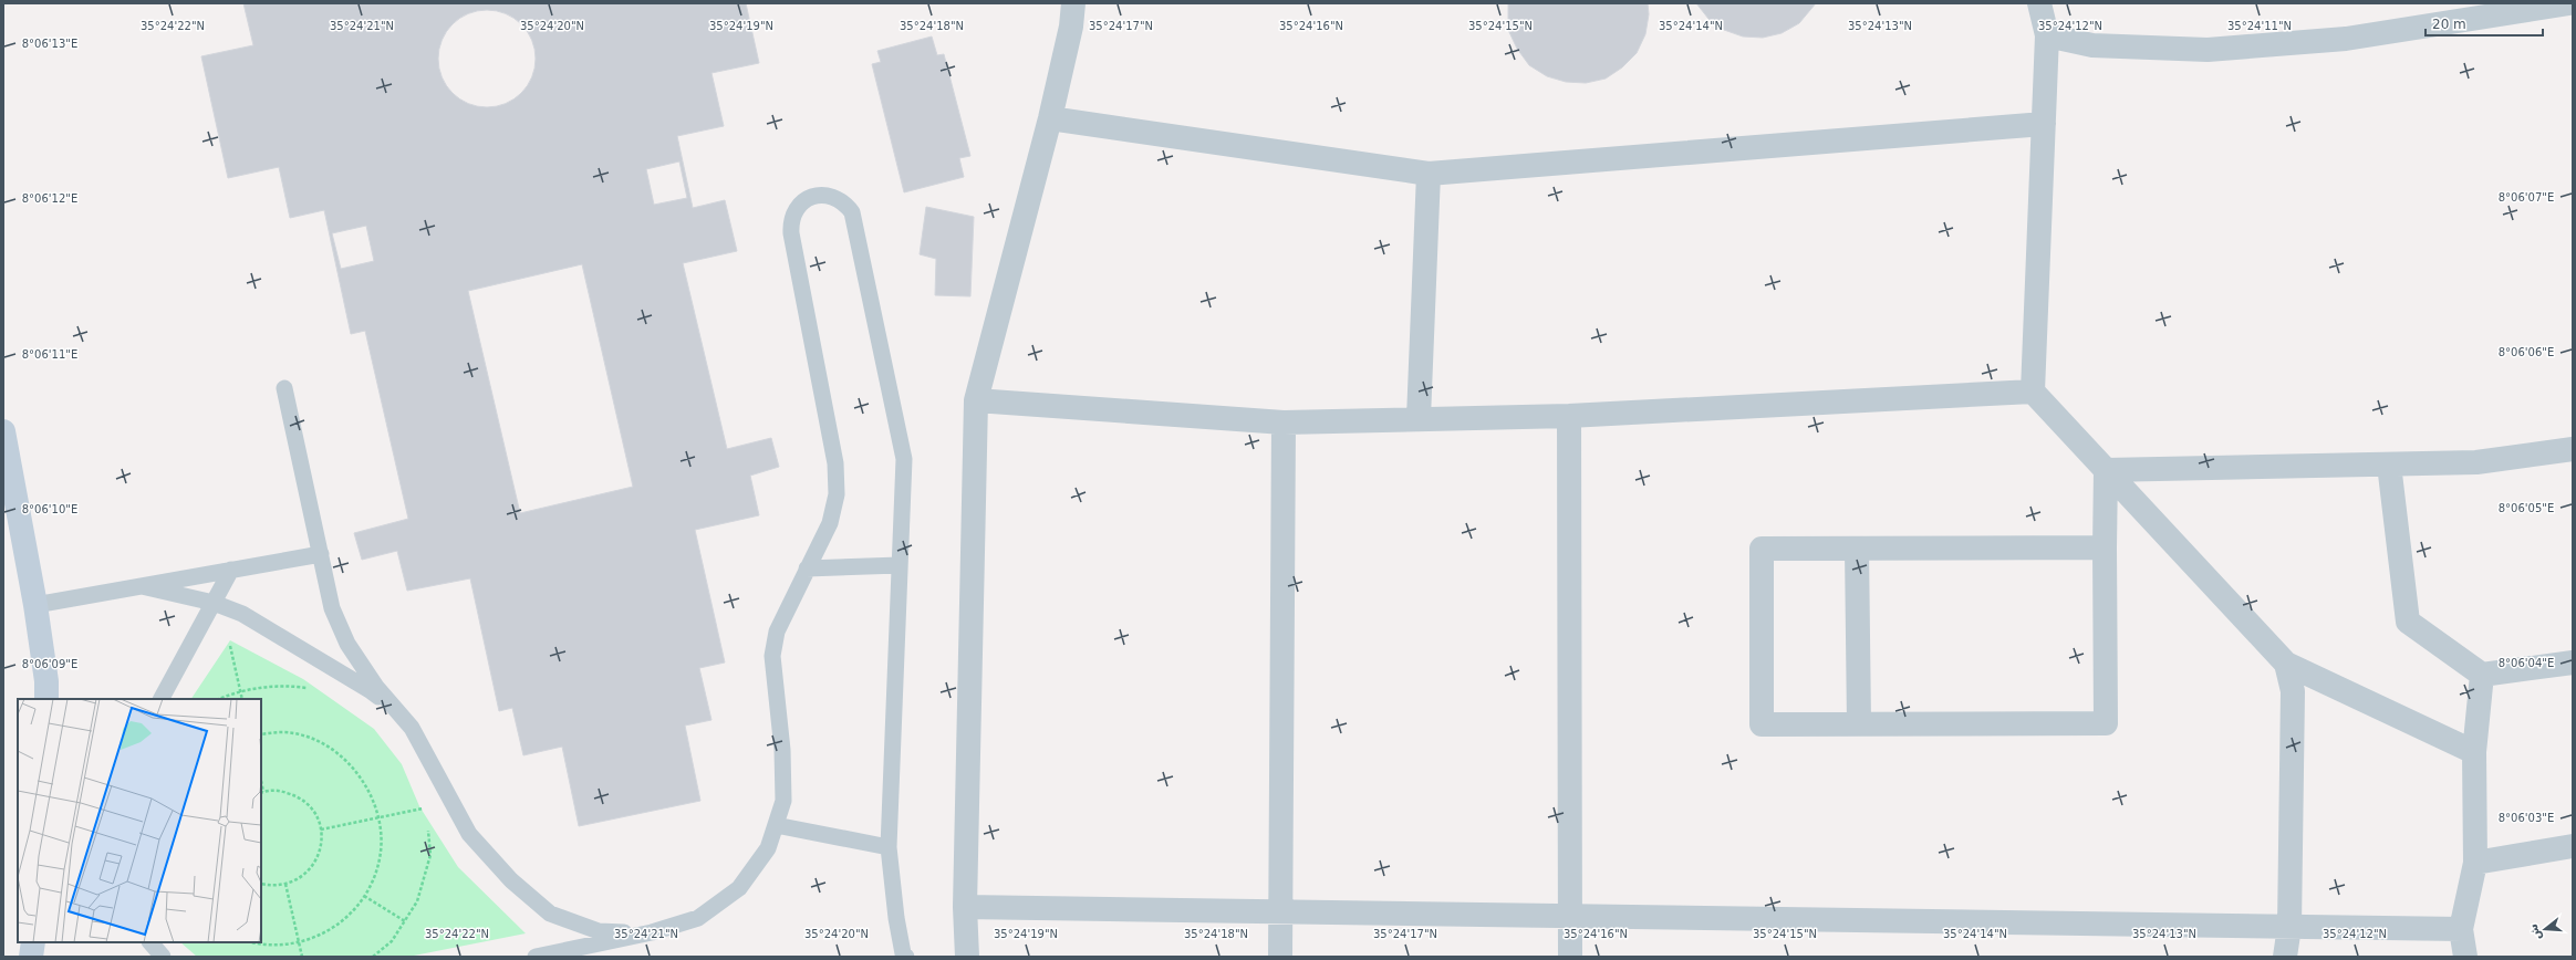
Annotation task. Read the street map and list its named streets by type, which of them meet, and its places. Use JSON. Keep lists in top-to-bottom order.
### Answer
{
  "scale_bar": "20 m",
  "north": "left",
  "coordinates": [
    "35°24'22\"N",
    "35°24'21\"N",
    "35°24'20\"N",
    "35°24'19\"N",
    "35°24'18\"N",
    "35°24'17\"N",
    "35°24'16\"N",
    "35°24'15\"N",
    "35°24'14\"N",
    "35°24'13\"N",
    "35°24'12\"N",
    "35°24'11\"N",
    "8°06'13\"E",
    "8°06'07\"E",
    "8°06'12\"E",
    "8°06'06\"E",
    "8°06'11\"E",
    "8°06'05\"E",
    "8°06'10\"E",
    "8°06'04\"E",
    "8°06'09\"E",
    "8°06'03\"E"
  ]
}
